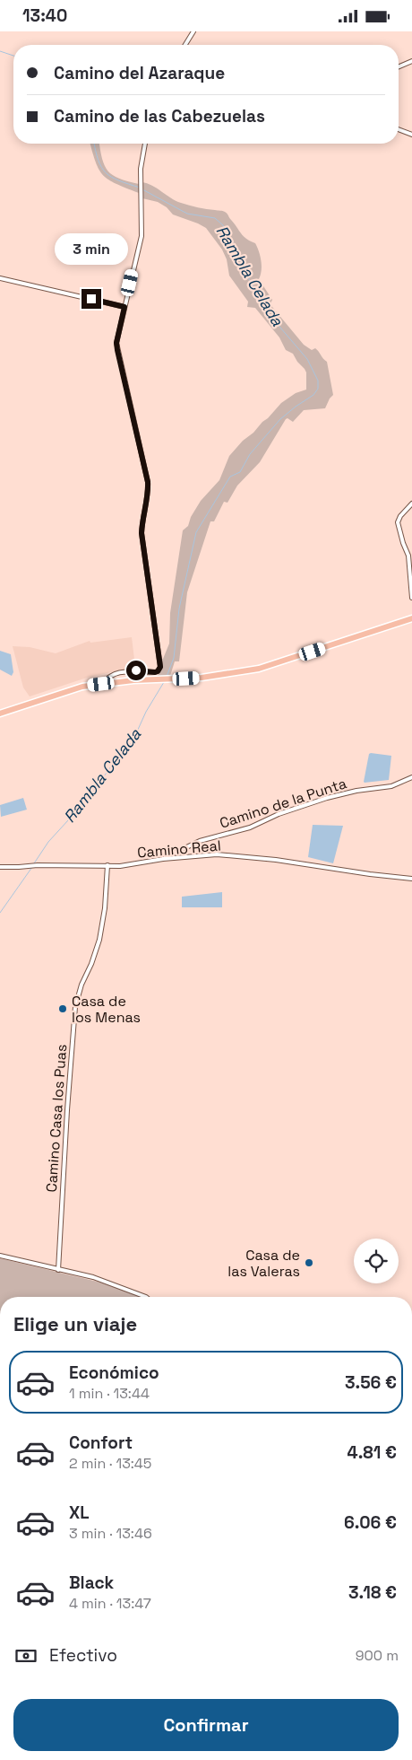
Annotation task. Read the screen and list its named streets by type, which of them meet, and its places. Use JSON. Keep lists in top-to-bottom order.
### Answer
{
  "streets": {
    "street": ["Camino de la Punta", "Camino Real", "Camino Casa los Puas"]
  },
  "crossings": [
    ["Camino de la Punta", "Camino Real"],
    ["Camino Real", "Camino Casa los Puas"]
  ],
  "water": ["Rambla Celada"],
  "places": ["Casa de los Menas", "Casa de las Valeras"],
  "page": {
    "status": "13:40",
    "banner": ["Camino del Azaraque", "Camino de las Cabezuelas"],
    "bubble": "3 min",
    "heading": "Elige un viaje",
    "list": [
      {
        "name": "Económico",
        "note": "1 min · 13:44",
        "value": "3.56 €"
      },
      {
        "name": "Confort",
        "note": "2 min · 13:45",
        "value": "4.81 €"
      },
      {
        "name": "XL",
        "note": "3 min · 13:46",
        "value": "6.06 €"
      },
      {
        "name": "Black",
        "note": "4 min · 13:47",
        "value": "3.18 €"
      }
    ],
    "pay": ["Efectivo", "900 m"],
    "buttons": "Confirmar"
  }
}
